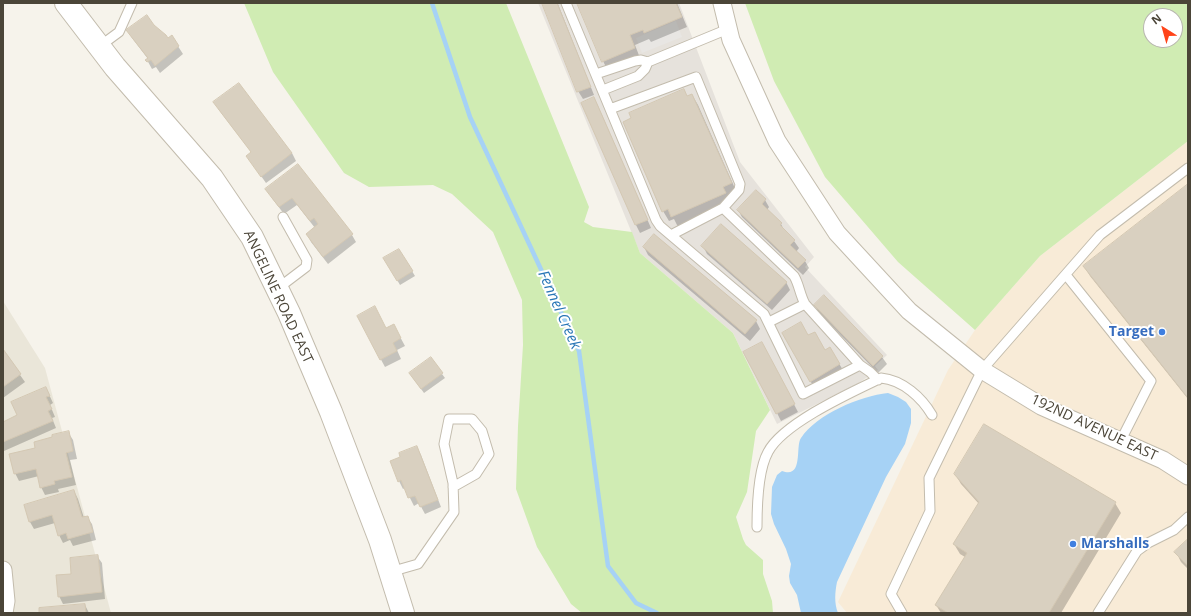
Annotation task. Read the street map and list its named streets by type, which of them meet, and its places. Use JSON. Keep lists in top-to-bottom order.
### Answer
{
  "streets": {
    "street": ["ANGELINE ROAD EAST", "192ND AVENUE EAST"]
  },
  "water": ["Fennel Creek"],
  "places": ["Target", "Marshalls"],
  "north": "top left"
}
